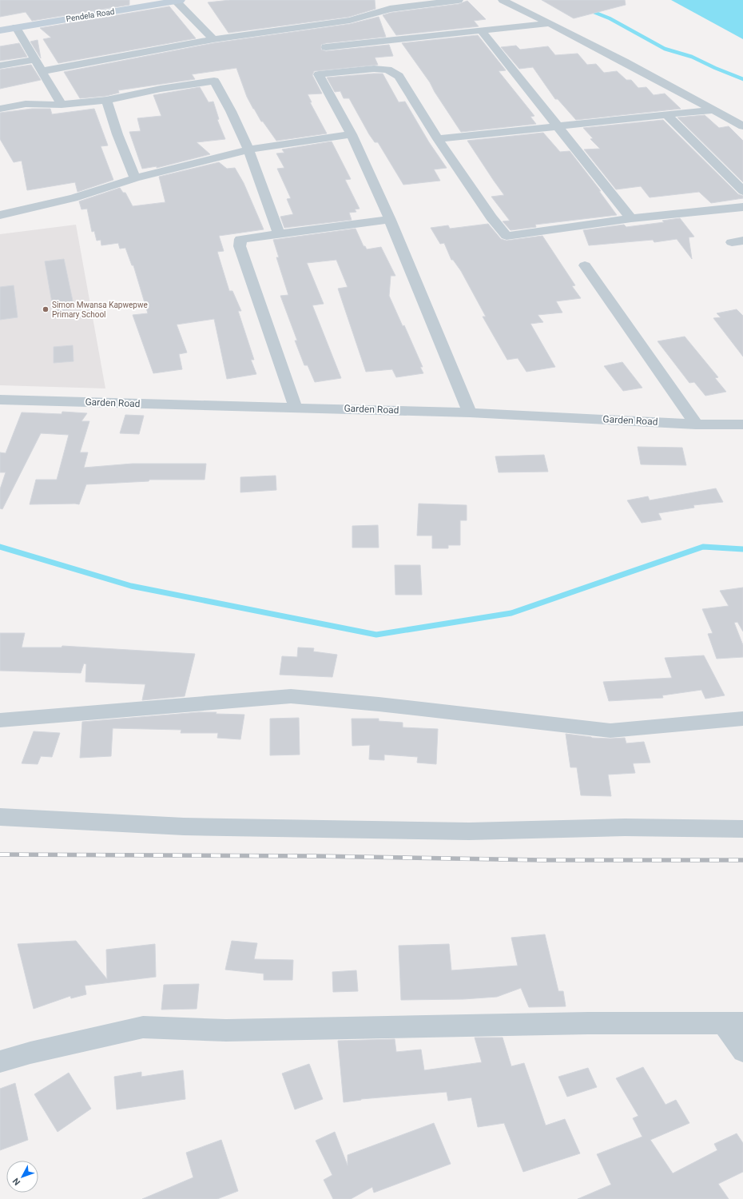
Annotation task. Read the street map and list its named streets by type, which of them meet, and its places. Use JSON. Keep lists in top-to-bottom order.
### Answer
{
  "streets": {
    "street": ["Pendela Road", "Garden Road"]
  },
  "places": ["Simon Mwansa Kapwepwe Primary School"],
  "north": "bottom left"
}
